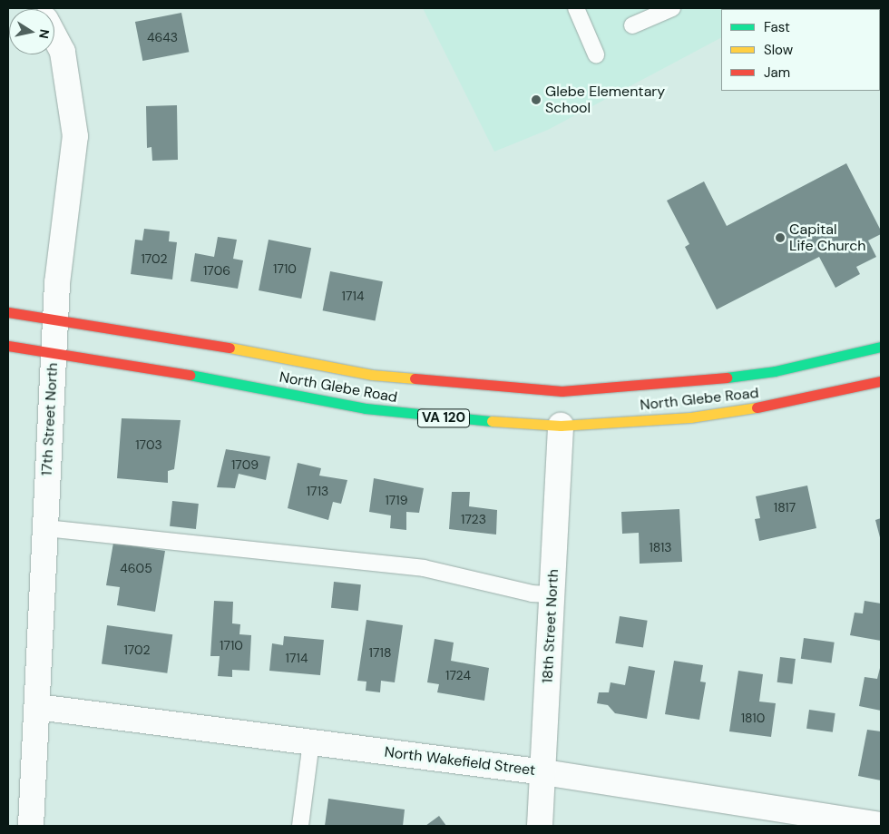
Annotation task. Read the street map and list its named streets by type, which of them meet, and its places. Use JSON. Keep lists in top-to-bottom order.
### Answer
{
  "streets": {
    "main road": ["North Glebe Road", "VA 120"],
    "street": ["17th Street North", "18th Street North", "North Wakefield Street"]
  },
  "crossings": [
    ["North Glebe Road", "17th Street North"],
    ["North Glebe Road", "18th Street North"],
    ["17th Street North", "North Wakefield Street"],
    ["18th Street North", "North Wakefield Street"]
  ],
  "places": ["Glebe Elementary School", "Capital Life Church"],
  "house_numbers": [
    "4643",
    "1702",
    "1710",
    "1706",
    "1714",
    "1703",
    "1709",
    "1713",
    "1719",
    "1817",
    "1723",
    "1813",
    "4605",
    "1710",
    "1702",
    "1718",
    "1714",
    "1724",
    "1810"
  ],
  "legend": ["Fast", "Slow", "Jam"],
  "north": "right"
}
